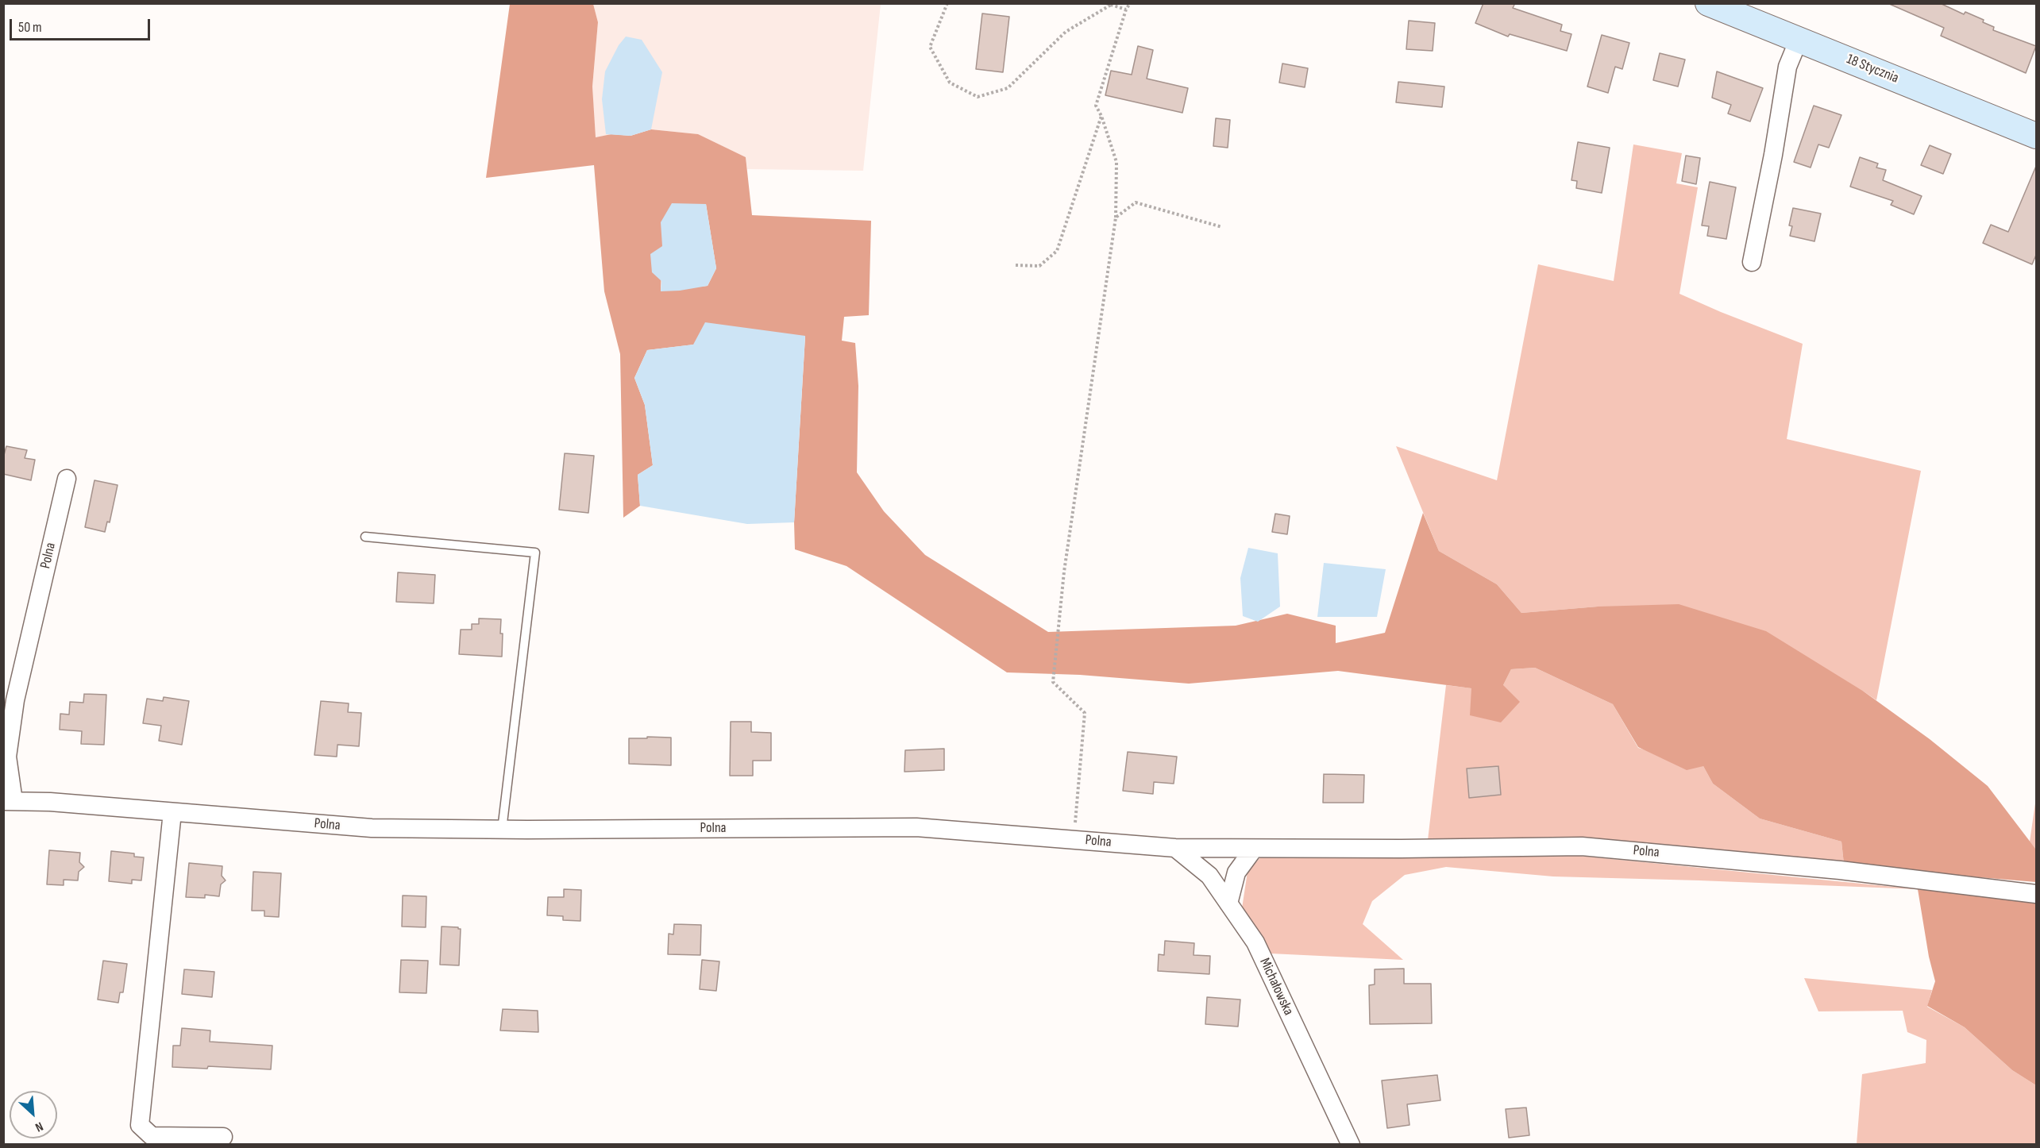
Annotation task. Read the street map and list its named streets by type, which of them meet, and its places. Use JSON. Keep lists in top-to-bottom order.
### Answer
{
  "streets": {
    "street": ["18 Stycznia", "Polna", "Michałowska"]
  },
  "crossings": [
    ["Polna", "Michałowska"]
  ],
  "scale_bar": "50 m",
  "north": "bottom right"
}
